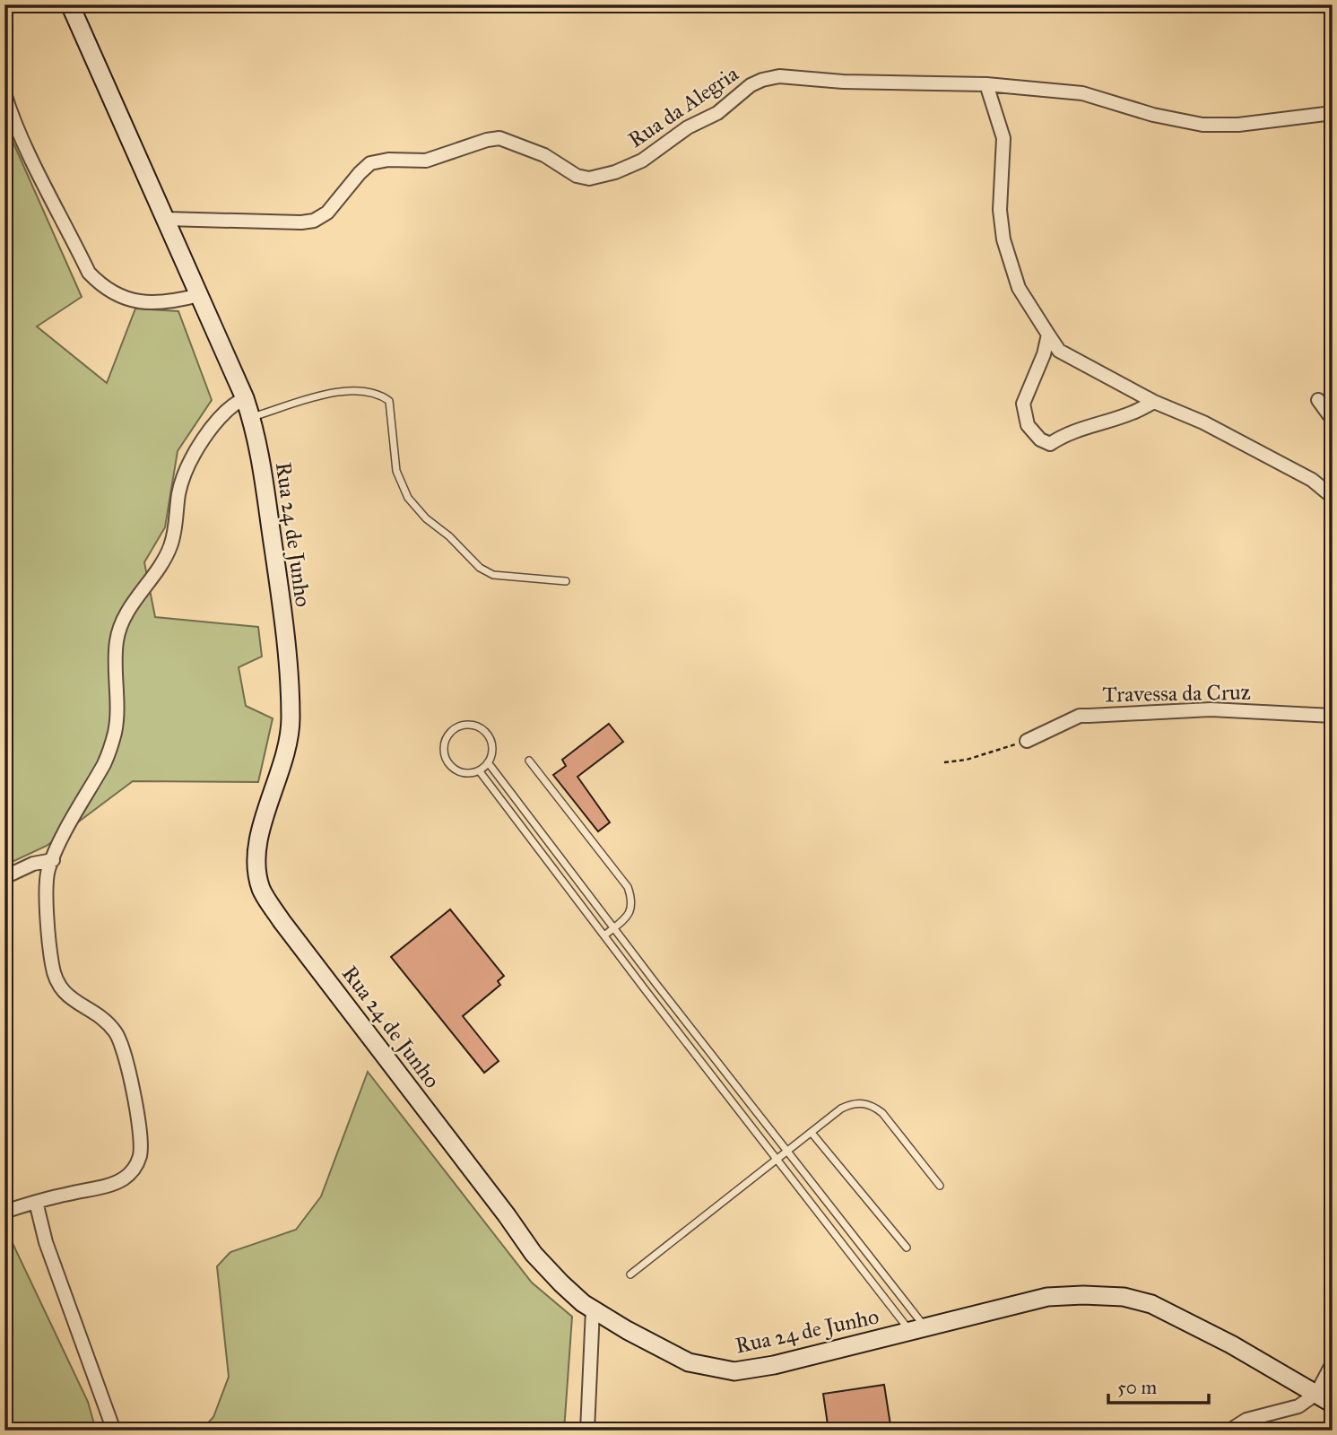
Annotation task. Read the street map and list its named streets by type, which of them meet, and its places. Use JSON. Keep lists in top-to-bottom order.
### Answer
{
  "streets": {
    "main road": ["Rua 24 de Junho"],
    "street": ["Rua da Alegria", "Travessa da Cruz"]
  },
  "crossings": [
    ["Rua da Alegria", "Rua 24 de Junho"]
  ],
  "scale_bar": "50 m"
}
